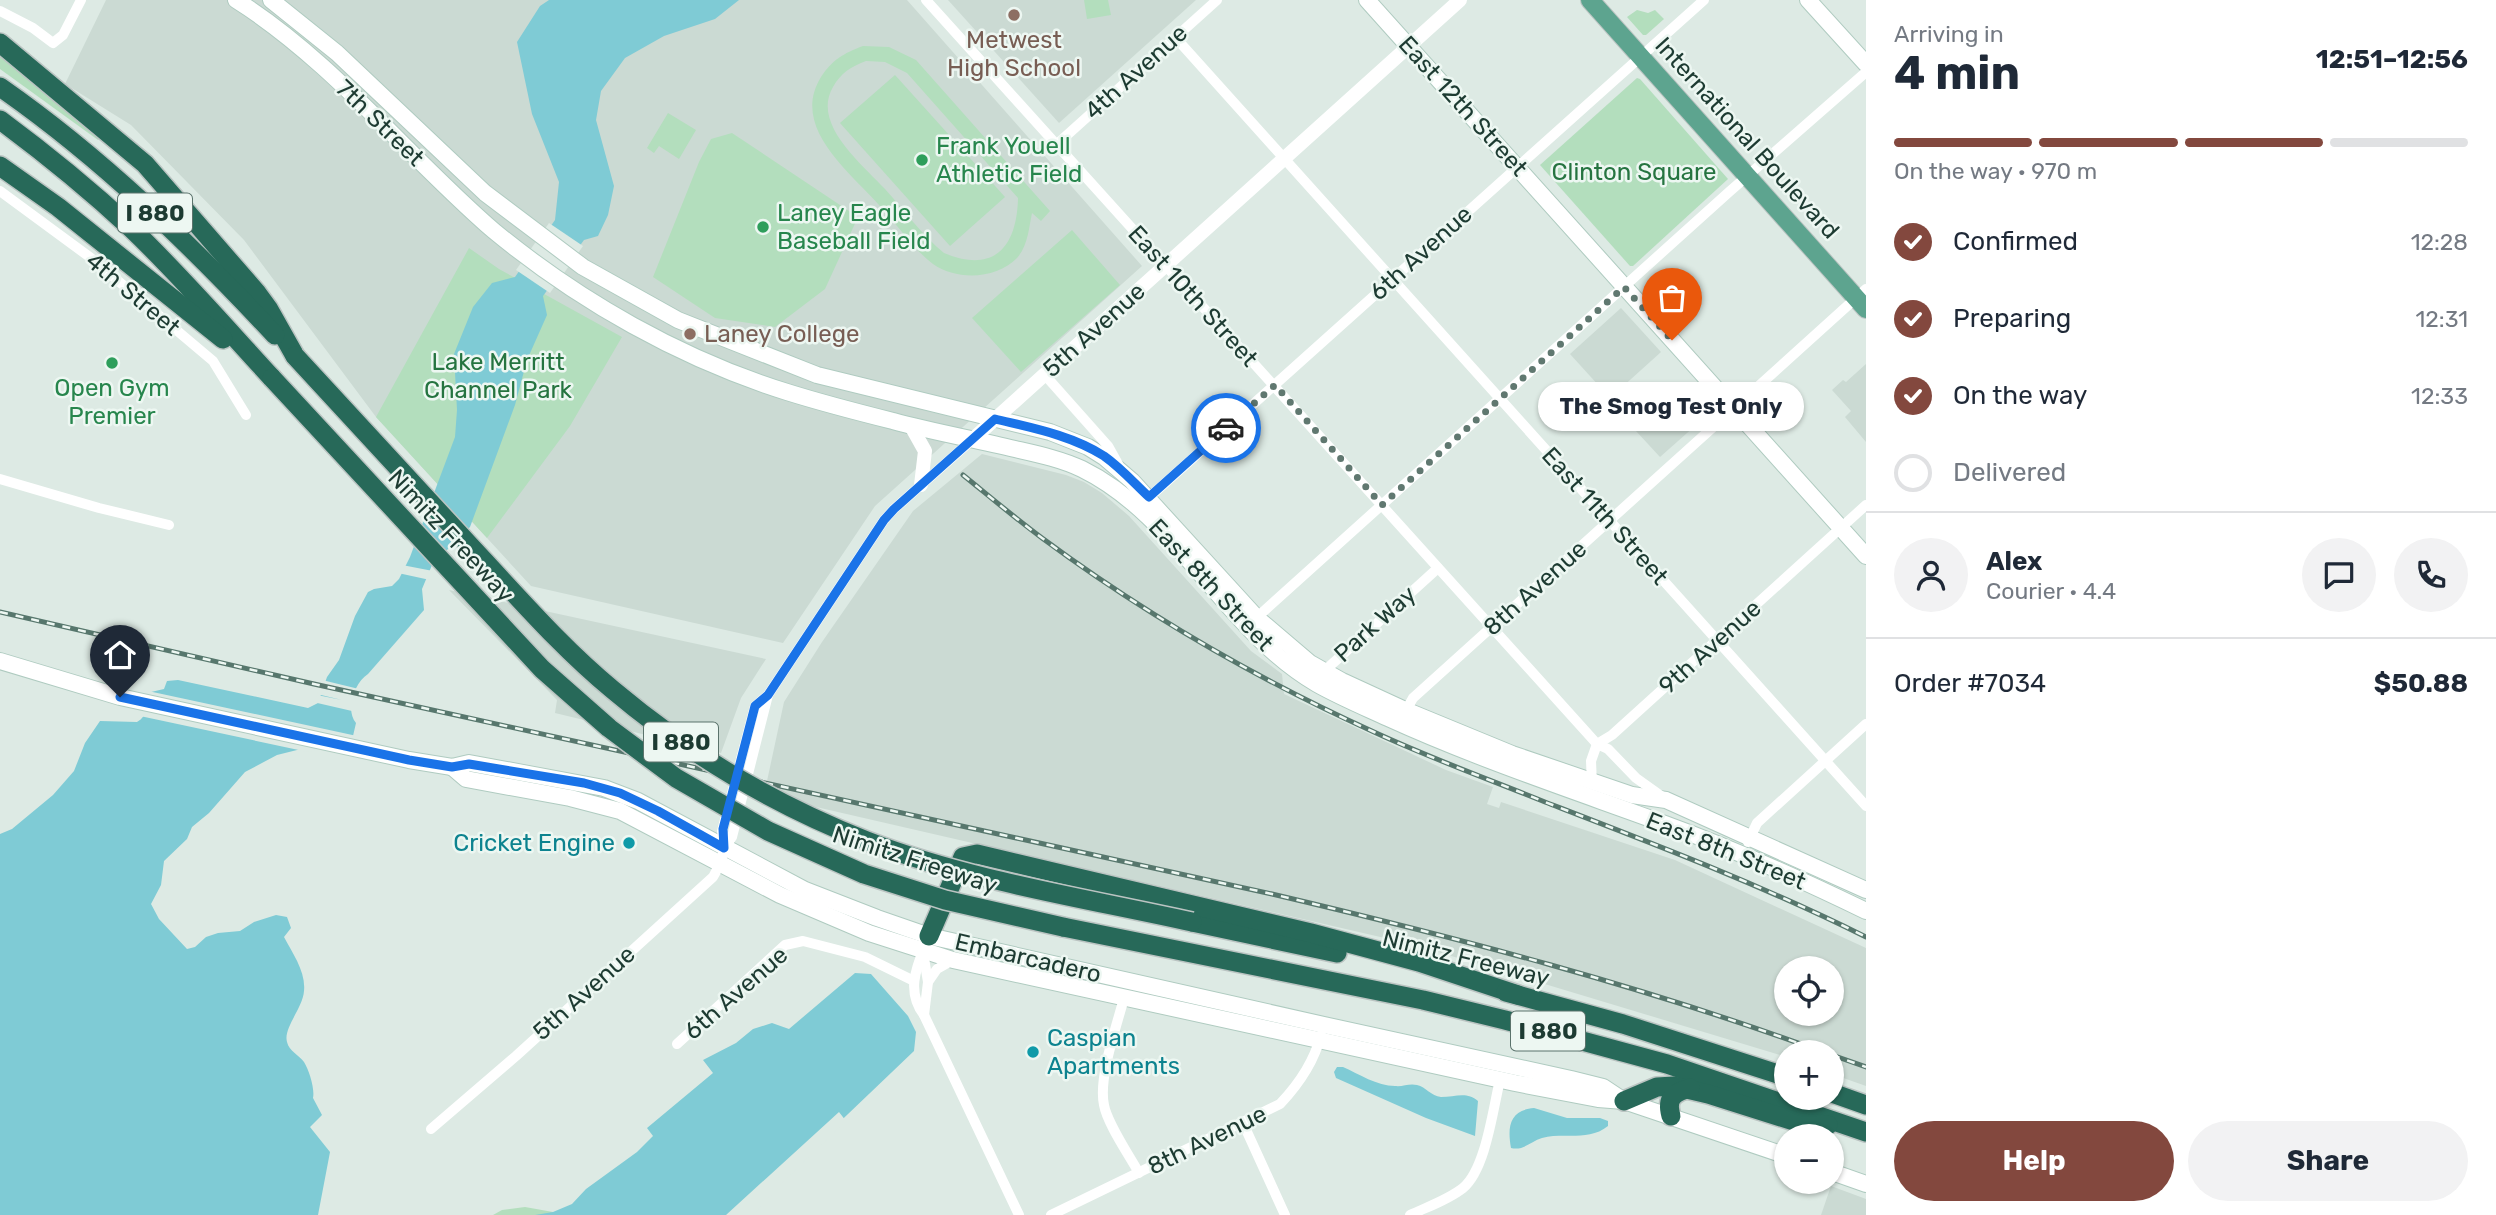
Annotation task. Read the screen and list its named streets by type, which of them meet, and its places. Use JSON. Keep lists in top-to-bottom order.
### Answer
{
  "streets": {
    "highway": ["I 880", "Nimitz Freeway"],
    "main road": [
      "East 12th Street",
      "7th Street",
      "International Boulevard",
      "East 8th Street",
      "Embarcadero"
    ],
    "street": [
      "4th Avenue",
      "6th Avenue",
      "4th Street",
      "East 10th Street",
      "5th Avenue",
      "East 11th Street",
      "8th Avenue",
      "Park Way",
      "9th Avenue"
    ]
  },
  "crossings": [
    ["4th Avenue", "East 10th Street"],
    ["4th Avenue", "East 11th Street"],
    ["East 12th Street", "6th Avenue"],
    ["East 12th Street", "5th Avenue"],
    ["East 12th Street", "8th Avenue"],
    ["East 12th Street", "9th Avenue"],
    ["7th Street", "East 8th Street"],
    ["International Boulevard", "6th Avenue"],
    ["International Boulevard", "8th Avenue"],
    ["6th Avenue", "East 10th Street"],
    ["6th Avenue", "East 11th Street"],
    ["6th Avenue", "East 8th Street"],
    ["East 10th Street", "5th Avenue"],
    ["East 10th Street", "East 8th Street"],
    ["East 10th Street", "8th Avenue"],
    ["East 10th Street", "Park Way"],
    ["East 10th Street", "9th Avenue"],
    ["5th Avenue", "East 11th Street"],
    ["5th Avenue", "East 8th Street"],
    ["5th Avenue", "Embarcadero"],
    ["East 11th Street", "8th Avenue"],
    ["East 11th Street", "9th Avenue"],
    ["East 8th Street", "8th Avenue"],
    ["East 8th Street", "Park Way"],
    ["8th Avenue", "Embarcadero"]
  ],
  "parks": ["Clinton Square", "Lake Merritt Channel Park"],
  "places": [
    "Metwest High School",
    "Frank Youell Athletic Field",
    "Laney Eagle Baseball Field",
    "Laney College",
    "The Smog Test Only",
    "Open Gym Premier",
    "Cricket Engine",
    "Caspian Apartments"
  ],
  "page": {
    "heading": ["4 min", "Arriving in", "12:51–12:56"],
    "panel": [
      "Alex",
      "Courier · 4.4",
      "Order #7034",
      "$50.88"
    ],
    "bar": "On the way · 970 m",
    "list": [
      ["Confirmed", "12:28"],
      ["Preparing", "12:31"],
      ["On the way", "12:33"],
      "Delivered"
    ],
    "bubble": "The Smog Test Only",
    "map_buttons": ["+", "−"],
    "buttons": ["Help", "Share"]
  }
}
